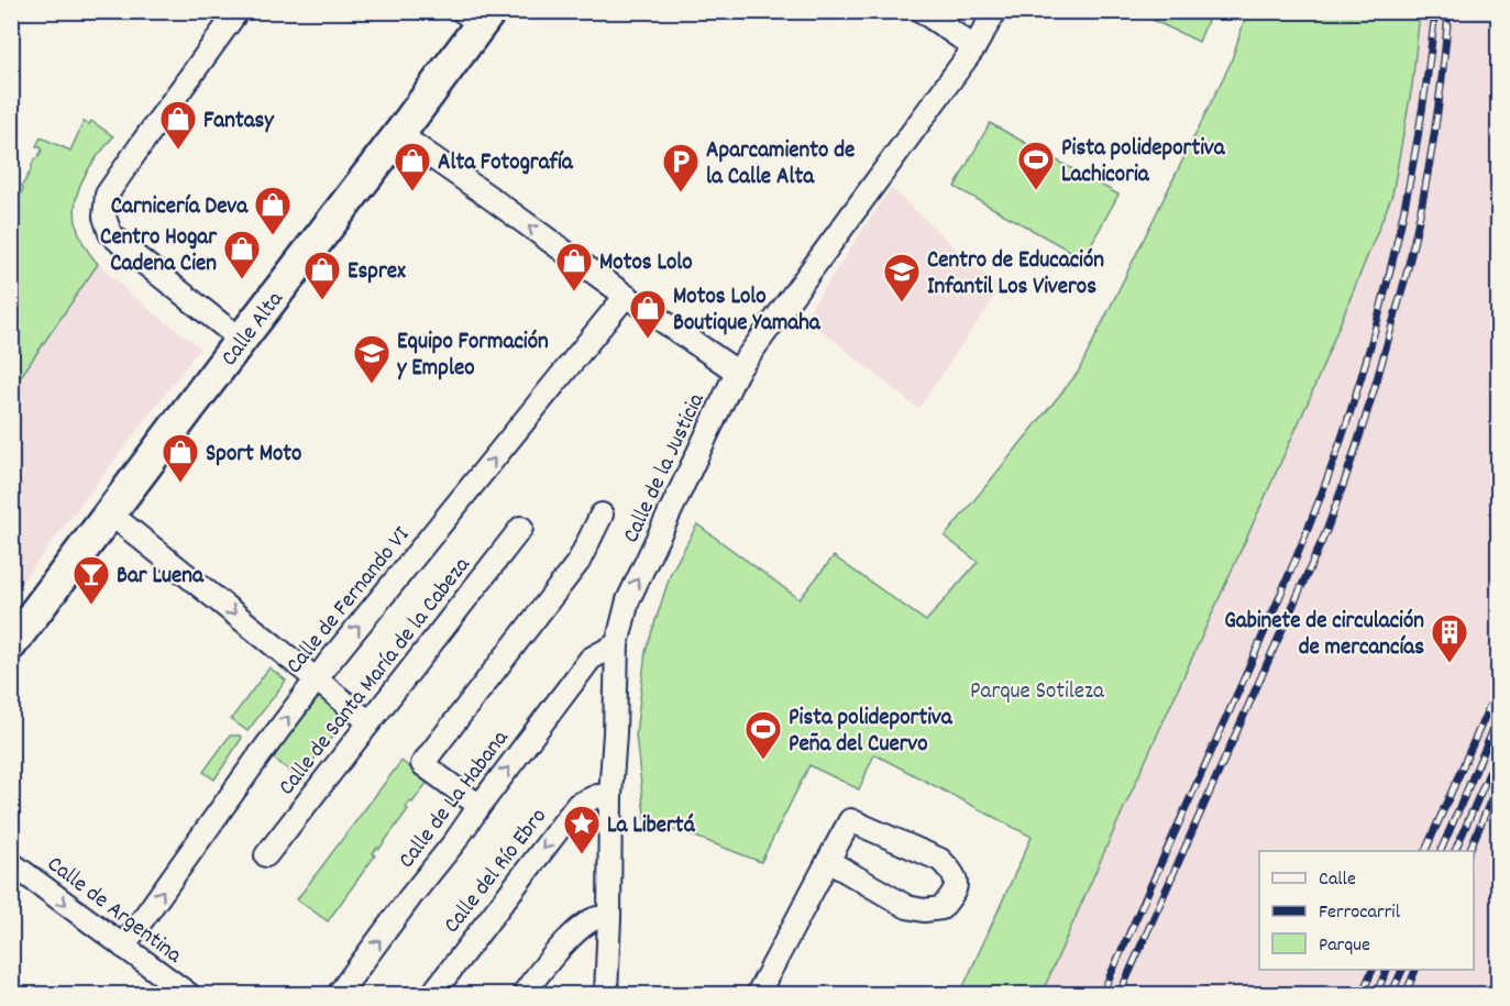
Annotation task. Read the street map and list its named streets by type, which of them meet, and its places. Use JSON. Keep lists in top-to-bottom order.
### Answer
{
  "streets": {
    "street": [
      "Calle Alta",
      "Calle de la Justicia",
      "Calle de Fernando VI",
      "Calle de Santa María de la Cabeza",
      "Calle de La Habana",
      "Calle del Río Ebro",
      "Calle de Argentina"
    ]
  },
  "crossings": [
    ["Calle de la Justicia", "Calle de La Habana"],
    ["Calle de la Justicia", "Calle del Río Ebro"],
    ["Calle de Fernando VI", "Calle de Argentina"]
  ],
  "one_way": ["Calle de Fernando VI", "Calle de La Habana", "Calle de Argentina"],
  "parks": ["Parque Sotileza"],
  "places": {
    "shop": [
      "Fantasy",
      "Alta Fotografía",
      "Carnicería Deva",
      "Centro Hogar Cadena Cien",
      "Motos Lolo",
      "Esprex",
      "Motos Lolo Boutique Yamaha",
      "Sport Moto"
    ],
    "sports": ["Pista polideportiva Lachicoria", "Pista polideportiva Peña del Cuervo"],
    "parking": ["Aparcamiento de la Calle Alta"],
    "school or university": ["Centro de Educación Infantil Los Viveros", "Equipo Formación y Empleo"],
    "bar": ["Bar Luena"],
    "building": ["Gabinete de circulación de mercancías"],
    "place": ["La Libertá"]
  },
  "legend": ["Calle", "Ferrocarril", "Parque"]
}
